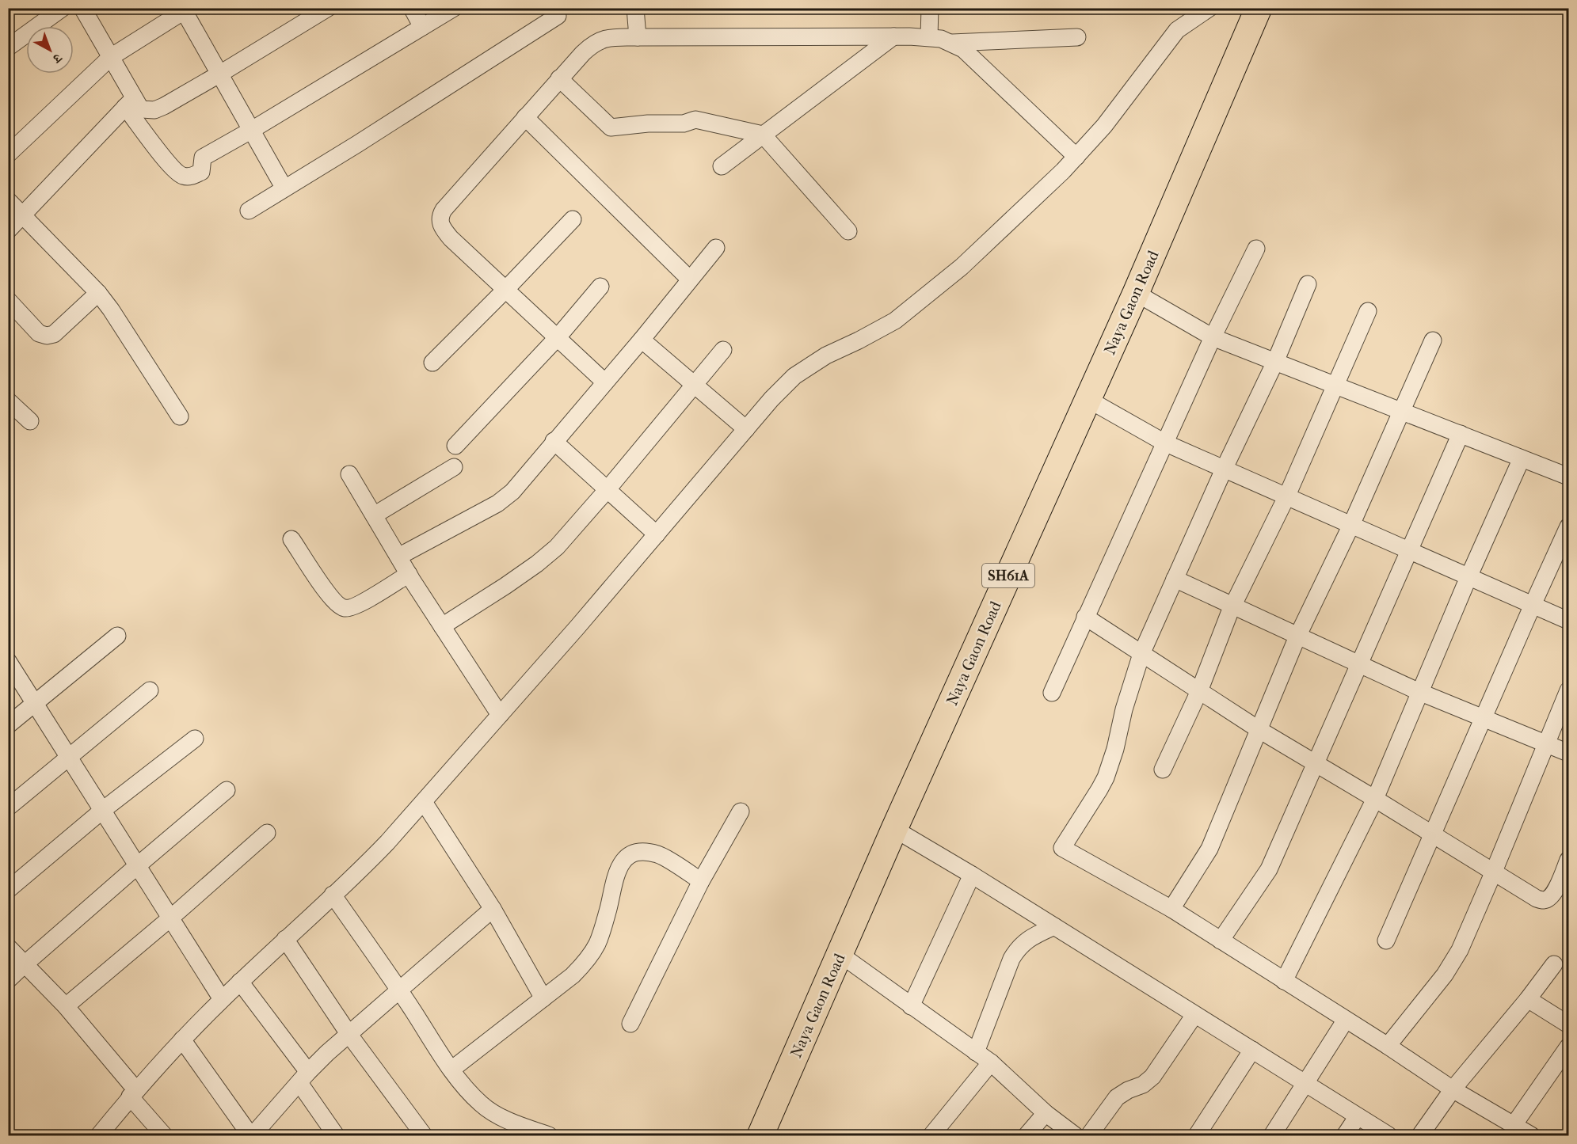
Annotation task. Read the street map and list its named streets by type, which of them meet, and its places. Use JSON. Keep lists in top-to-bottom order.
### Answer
{
  "streets": {
    "main road": ["Naya Gaon Road", "SH61A"]
  },
  "north": "bottom right"
}
